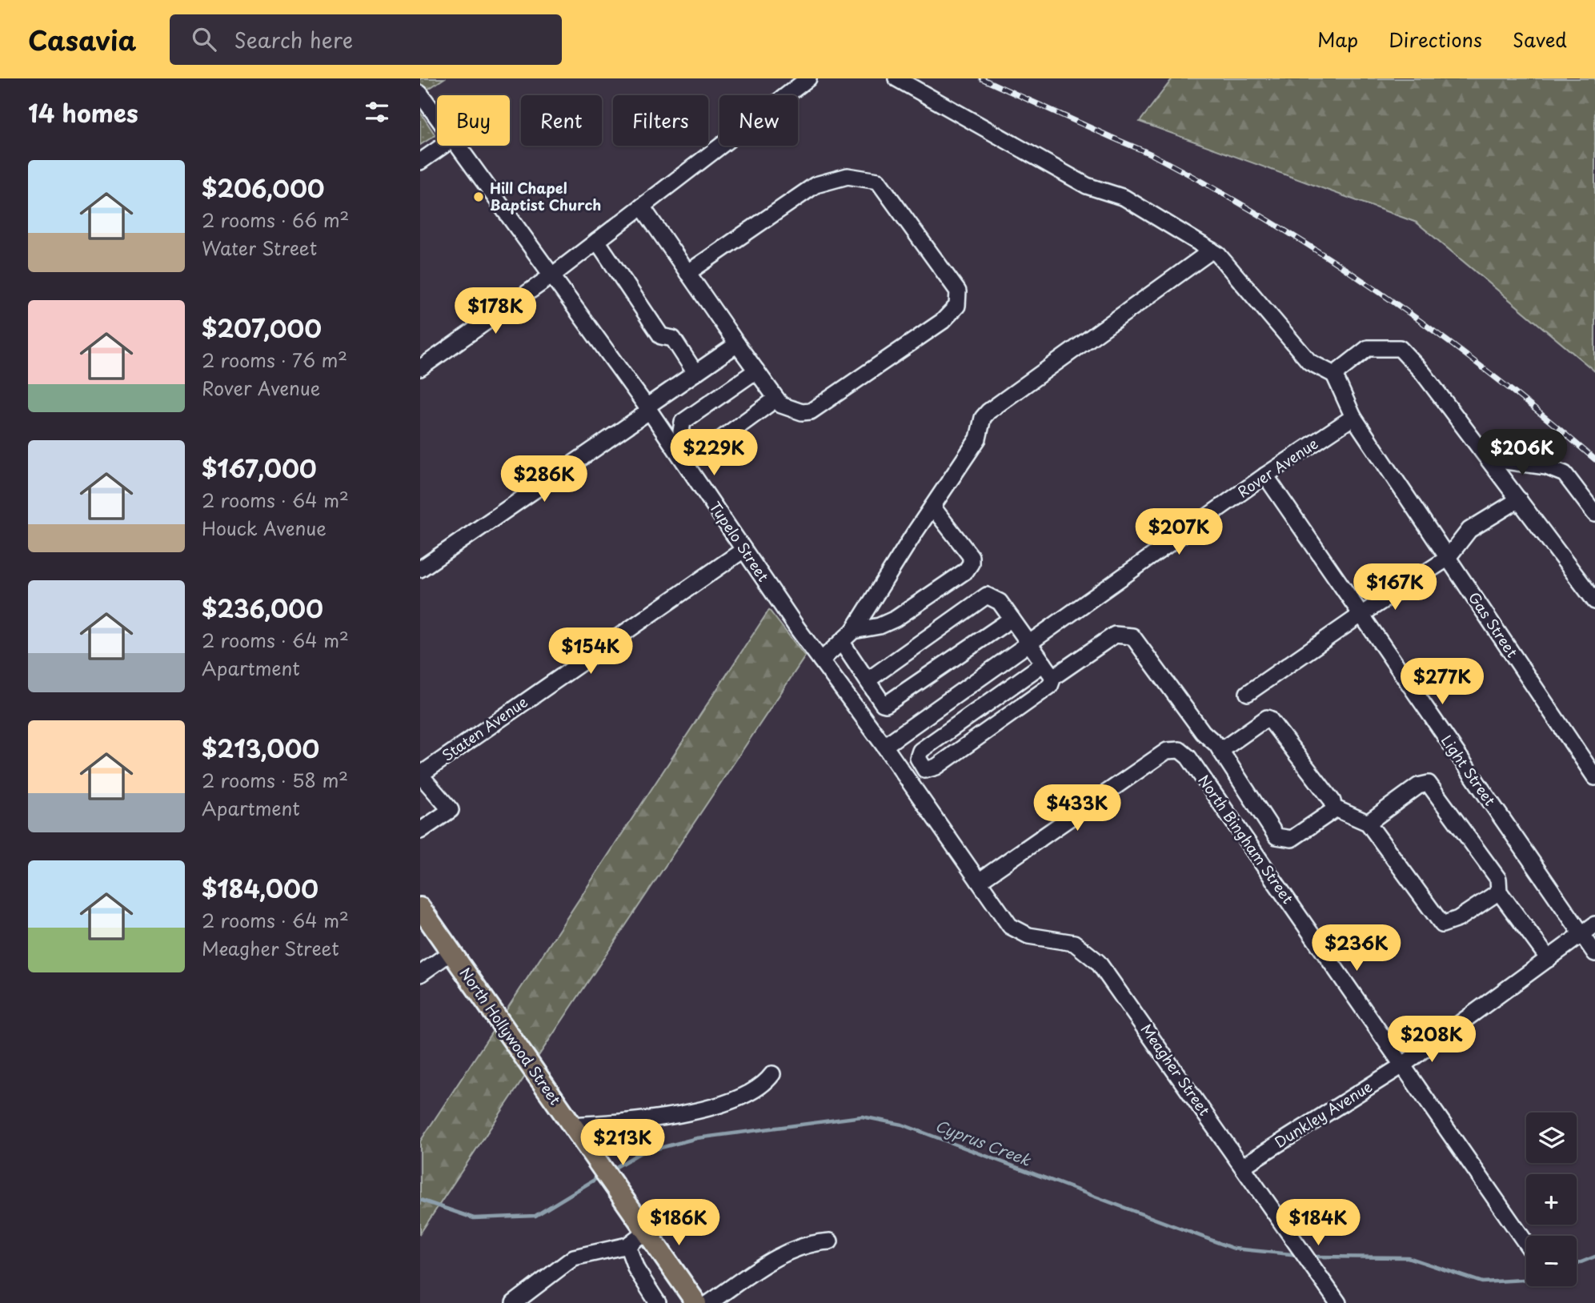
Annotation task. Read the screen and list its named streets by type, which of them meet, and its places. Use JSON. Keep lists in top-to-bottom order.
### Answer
{
  "streets": {
    "main road": ["North Hollywood Street"],
    "street": [
      "Rover Avenue",
      "Tupelo Street",
      "Gas Street",
      "Staten Avenue",
      "Light Street",
      "North Bingham Street",
      "Meagher Street",
      "Dunkley Avenue"
    ]
  },
  "crossings": [
    ["Rover Avenue", "Tupelo Street"],
    ["Rover Avenue", "Gas Street"],
    ["Rover Avenue", "Light Street"],
    ["Tupelo Street", "Staten Avenue"],
    ["Tupelo Street", "North Bingham Street"],
    ["Tupelo Street", "Meagher Street"],
    ["Light Street", "Dunkley Avenue"],
    ["North Bingham Street", "Meagher Street"],
    ["North Bingham Street", "Dunkley Avenue"],
    ["Meagher Street", "Dunkley Avenue"]
  ],
  "water": ["Cyprus Creek"],
  "places": ["Hill Chapel Baptist Church"],
  "page": {
    "header": "Casavia",
    "search": "Search here",
    "nav": ["Map", "Directions", "Saved"],
    "heading": "14 homes",
    "chip": [
      "Buy",
      "Rent",
      "Filters",
      "New"
    ],
    "list": [
      {
        "name": "$206,000",
        "note": "2 rooms · 66 m² · Water Street"
      },
      {
        "name": "$207,000",
        "note": "2 rooms · 76 m² · Rover Avenue"
      },
      {
        "name": "$167,000",
        "note": "2 rooms · 64 m² · Houck Avenue"
      },
      {
        "name": "$236,000",
        "note": "2 rooms · 64 m² · Apartment"
      },
      {
        "name": "$213,000",
        "note": "2 rooms · 58 m² · Apartment"
      },
      {
        "name": "$184,000",
        "note": "2 rooms · 64 m² · Meagher Street"
      }
    ],
    "price": [
      "$178K",
      "$229K",
      "$206K",
      "$286K",
      "$207K",
      "$167K",
      "$154K",
      "$277K",
      "$433K",
      "$236K",
      "$208K",
      "$213K",
      "$186K",
      "$184K"
    ],
    "map_buttons": ["+", "−"]
  }
}
